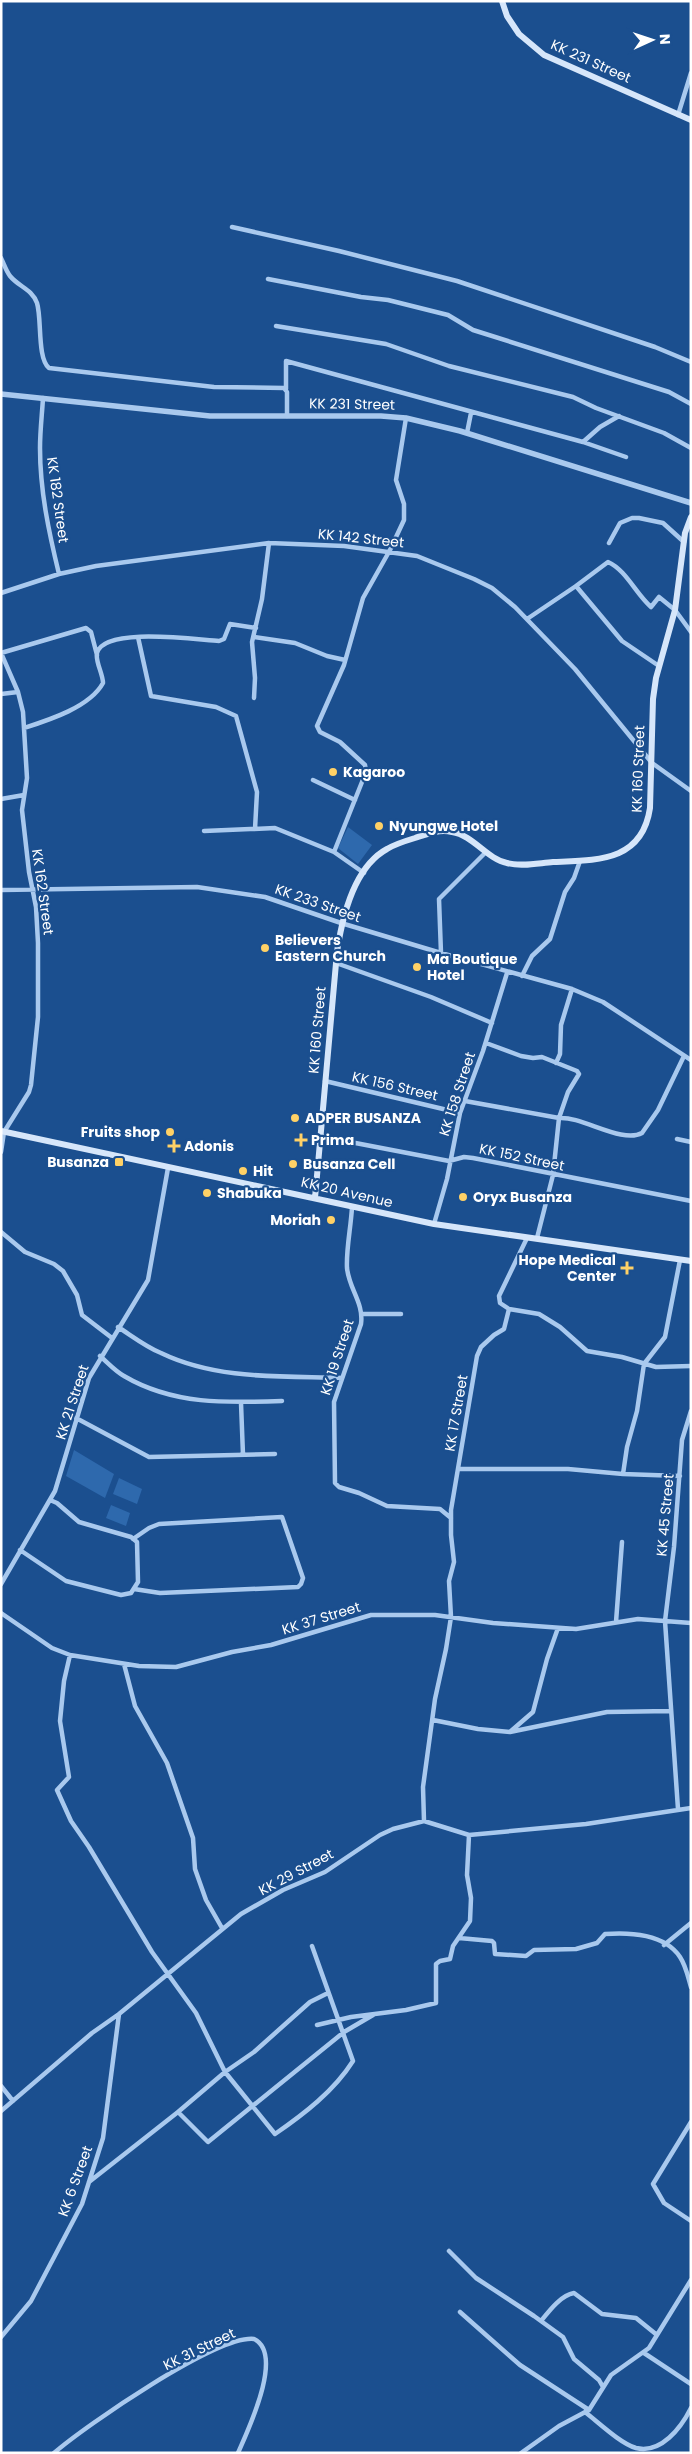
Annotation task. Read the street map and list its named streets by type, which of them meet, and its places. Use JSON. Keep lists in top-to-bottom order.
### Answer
{
  "streets": {
    "main road": ["KK 231 Street", "KK 160 Street", "KK 20 Avenue"],
    "street": [
      "KK 182 Street",
      "KK 142 Street",
      "KK 162 Street",
      "KK 233 Street",
      "KK 156 Street",
      "KK 158 Street",
      "KK 152 Street",
      "KK 19 Street",
      "KK 21 Street",
      "KK 17 Street",
      "KK 45 Street",
      "KK 37 Street",
      "KK 29 Street",
      "KK 6 Street",
      "KK 31 Street"
    ]
  },
  "crossings": [
    ["KK 231 Street", "KK 182 Street"],
    ["KK 182 Street", "KK 142 Street"],
    ["KK 142 Street", "KK 160 Street"],
    ["KK 160 Street", "KK 233 Street"],
    ["KK 160 Street", "KK 156 Street"],
    ["KK 160 Street", "KK 152 Street"],
    ["KK 160 Street", "KK 20 Avenue"],
    ["KK 162 Street", "KK 233 Street"],
    ["KK 162 Street", "KK 20 Avenue"],
    ["KK 233 Street", "KK 158 Street"],
    ["KK 156 Street", "KK 158 Street"],
    ["KK 158 Street", "KK 152 Street"],
    ["KK 158 Street", "KK 20 Avenue"],
    ["KK 20 Avenue", "KK 19 Street"],
    ["KK 20 Avenue", "KK 21 Street"],
    ["KK 19 Street", "KK 17 Street"],
    ["KK 17 Street", "KK 37 Street"],
    ["KK 17 Street", "KK 29 Street"],
    ["KK 45 Street", "KK 37 Street"],
    ["KK 29 Street", "KK 6 Street"]
  ],
  "places": {
    "other": [
      "Kagaroo",
      "Nyungwe Hotel",
      "Believers Eastern Church",
      "Ma Boutique Hotel",
      "ADPER BUSANZA",
      "Fruits shop",
      "Busanza Cell",
      "Hit",
      "Shabuka",
      "Oryx Busanza",
      "Moriah"
    ],
    "health": ["Prima", "Adonis", "Hope Medical Center"],
    "transit": ["Busanza"]
  },
  "north": "right"
}
